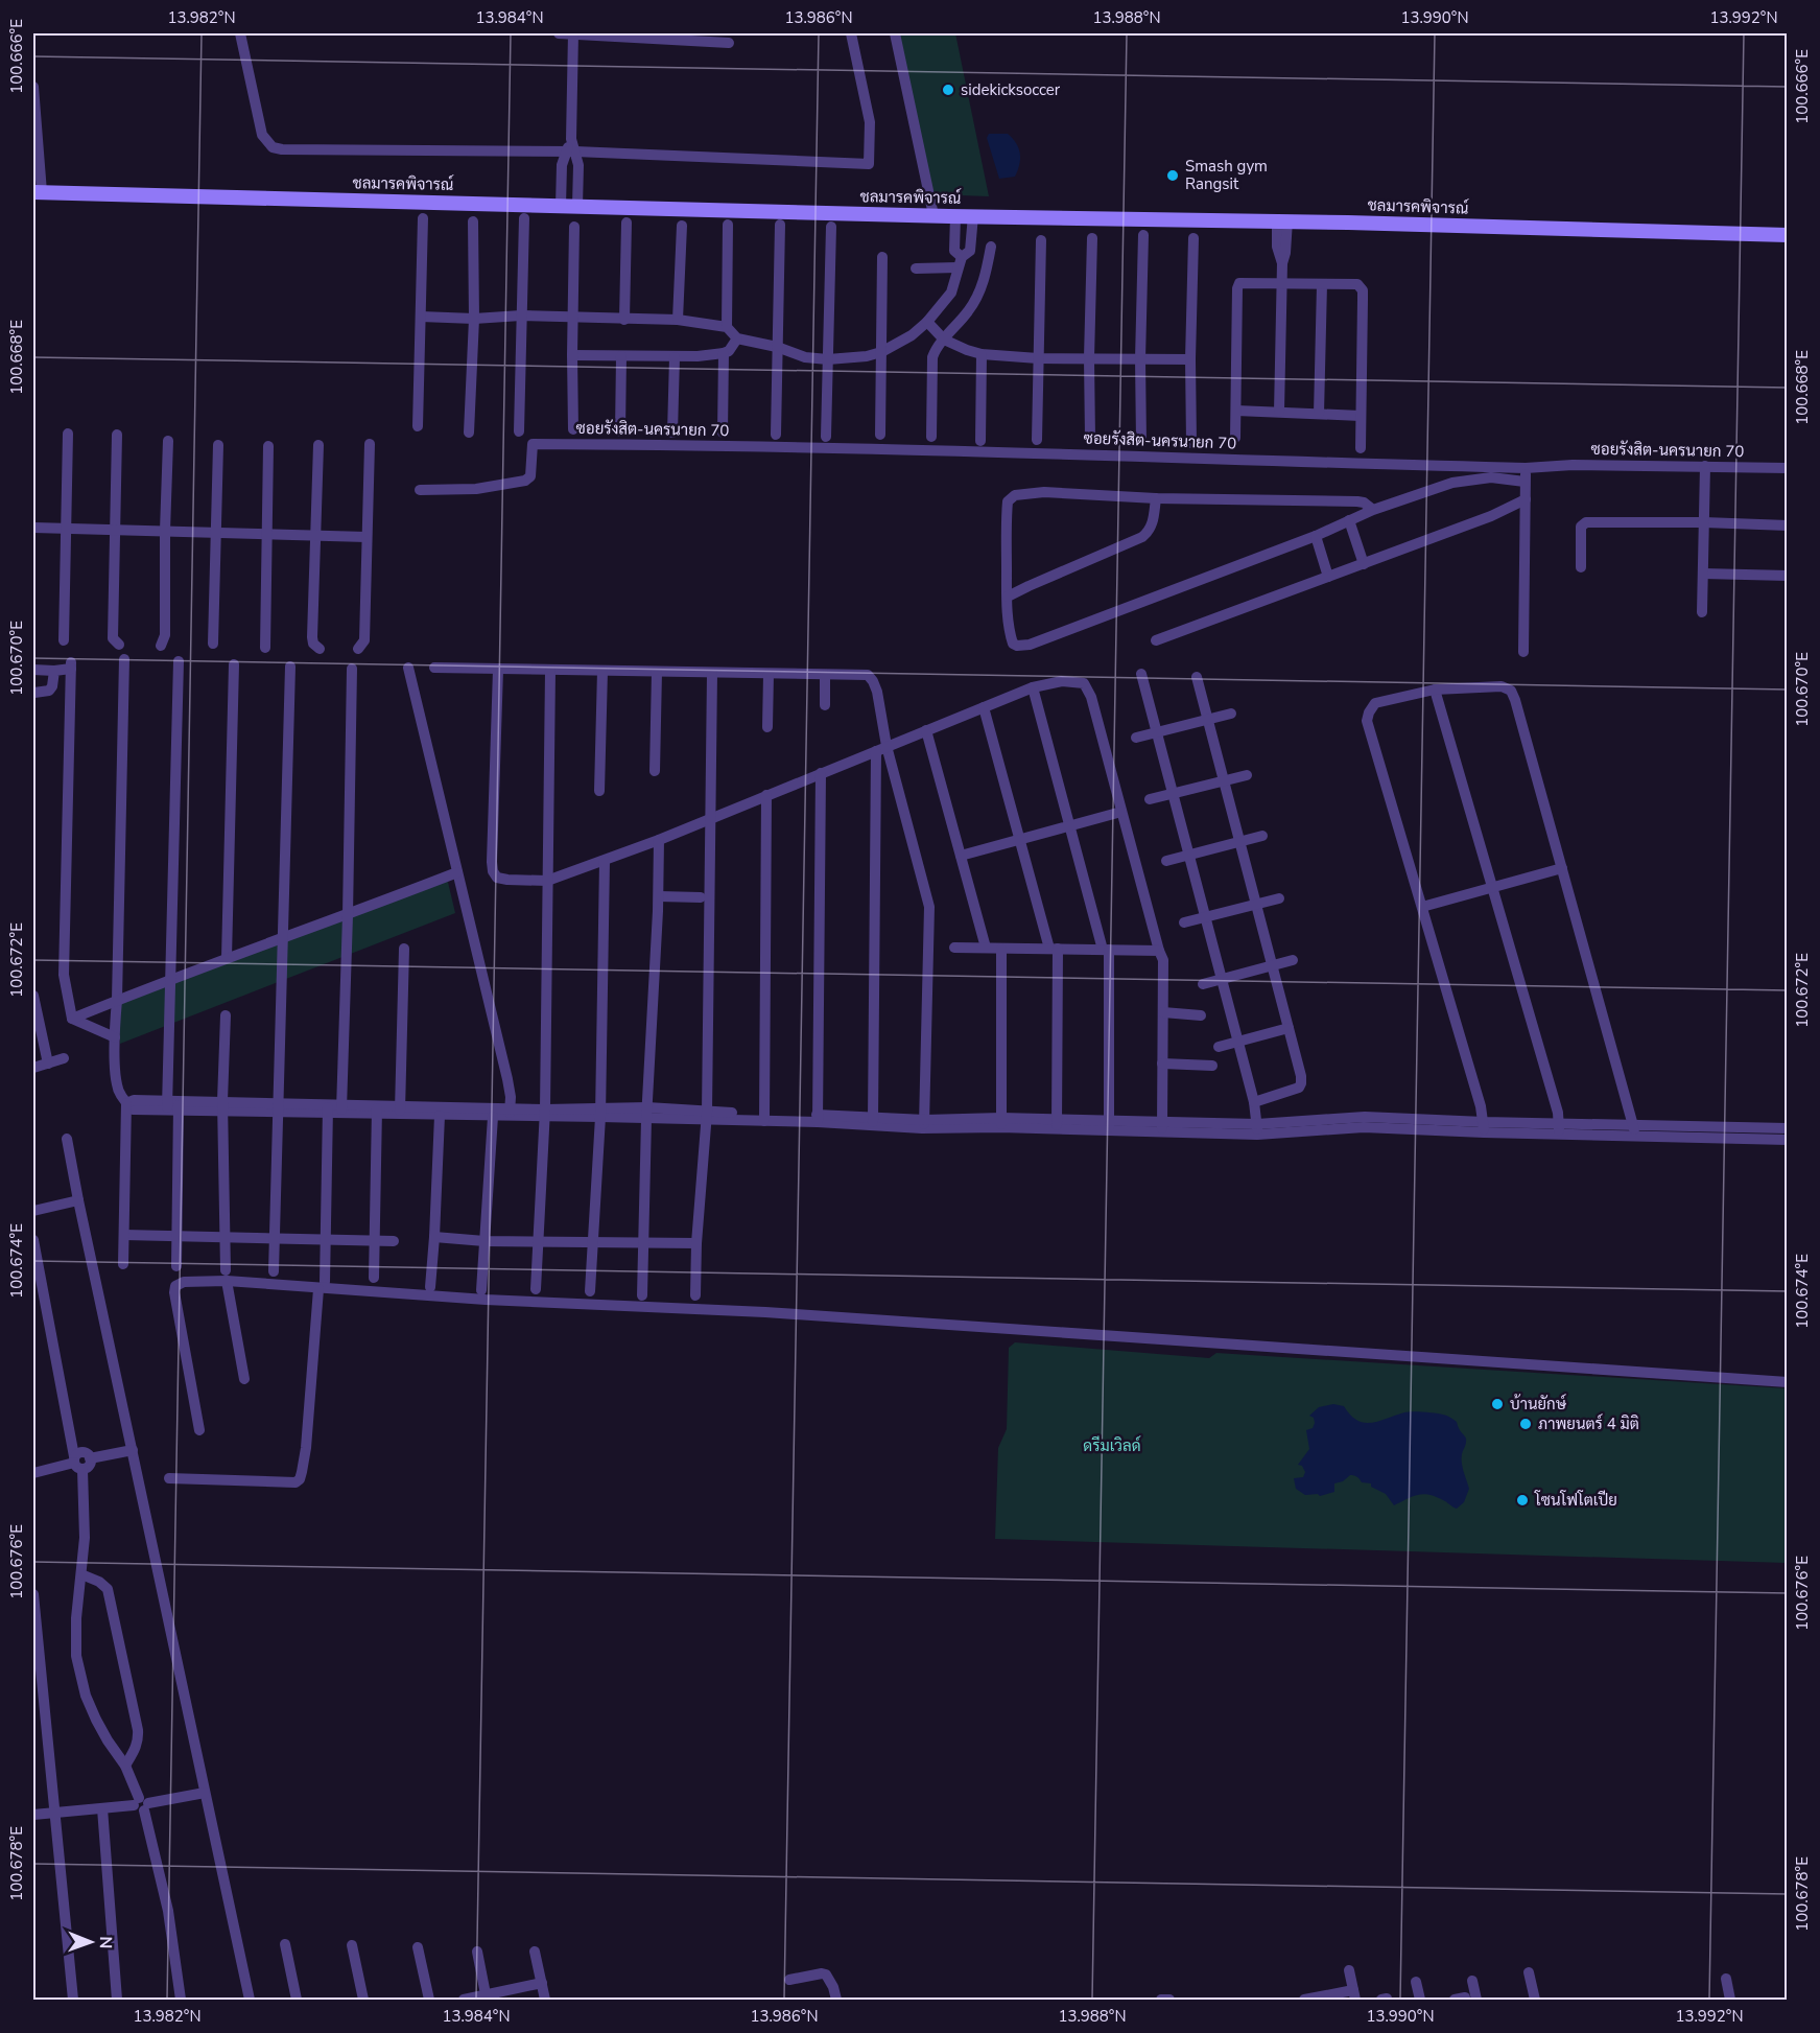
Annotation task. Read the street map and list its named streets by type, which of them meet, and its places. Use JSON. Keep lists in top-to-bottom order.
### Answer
{
  "streets": {
    "street": ["ชลมารคพิจารณ์", "ซอยรังสิต-นครนายก 70"]
  },
  "parks": ["ดรีมเวิลด์"],
  "places": [
    "sidekicksoccer",
    "Smash gym Rangsit",
    "บ้านยักษ์",
    "ภาพยนตร์ 4 มิติ",
    "โซนโฟโตเปีย"
  ],
  "north": "right",
  "coordinates": [
    "13.982°N",
    "13.984°N",
    "13.986°N",
    "13.988°N",
    "13.990°N",
    "13.992°N",
    "100.666°E",
    "100.668°E",
    "100.670°E",
    "100.672°E",
    "100.674°E",
    "100.676°E",
    "100.678°E"
  ]
}
